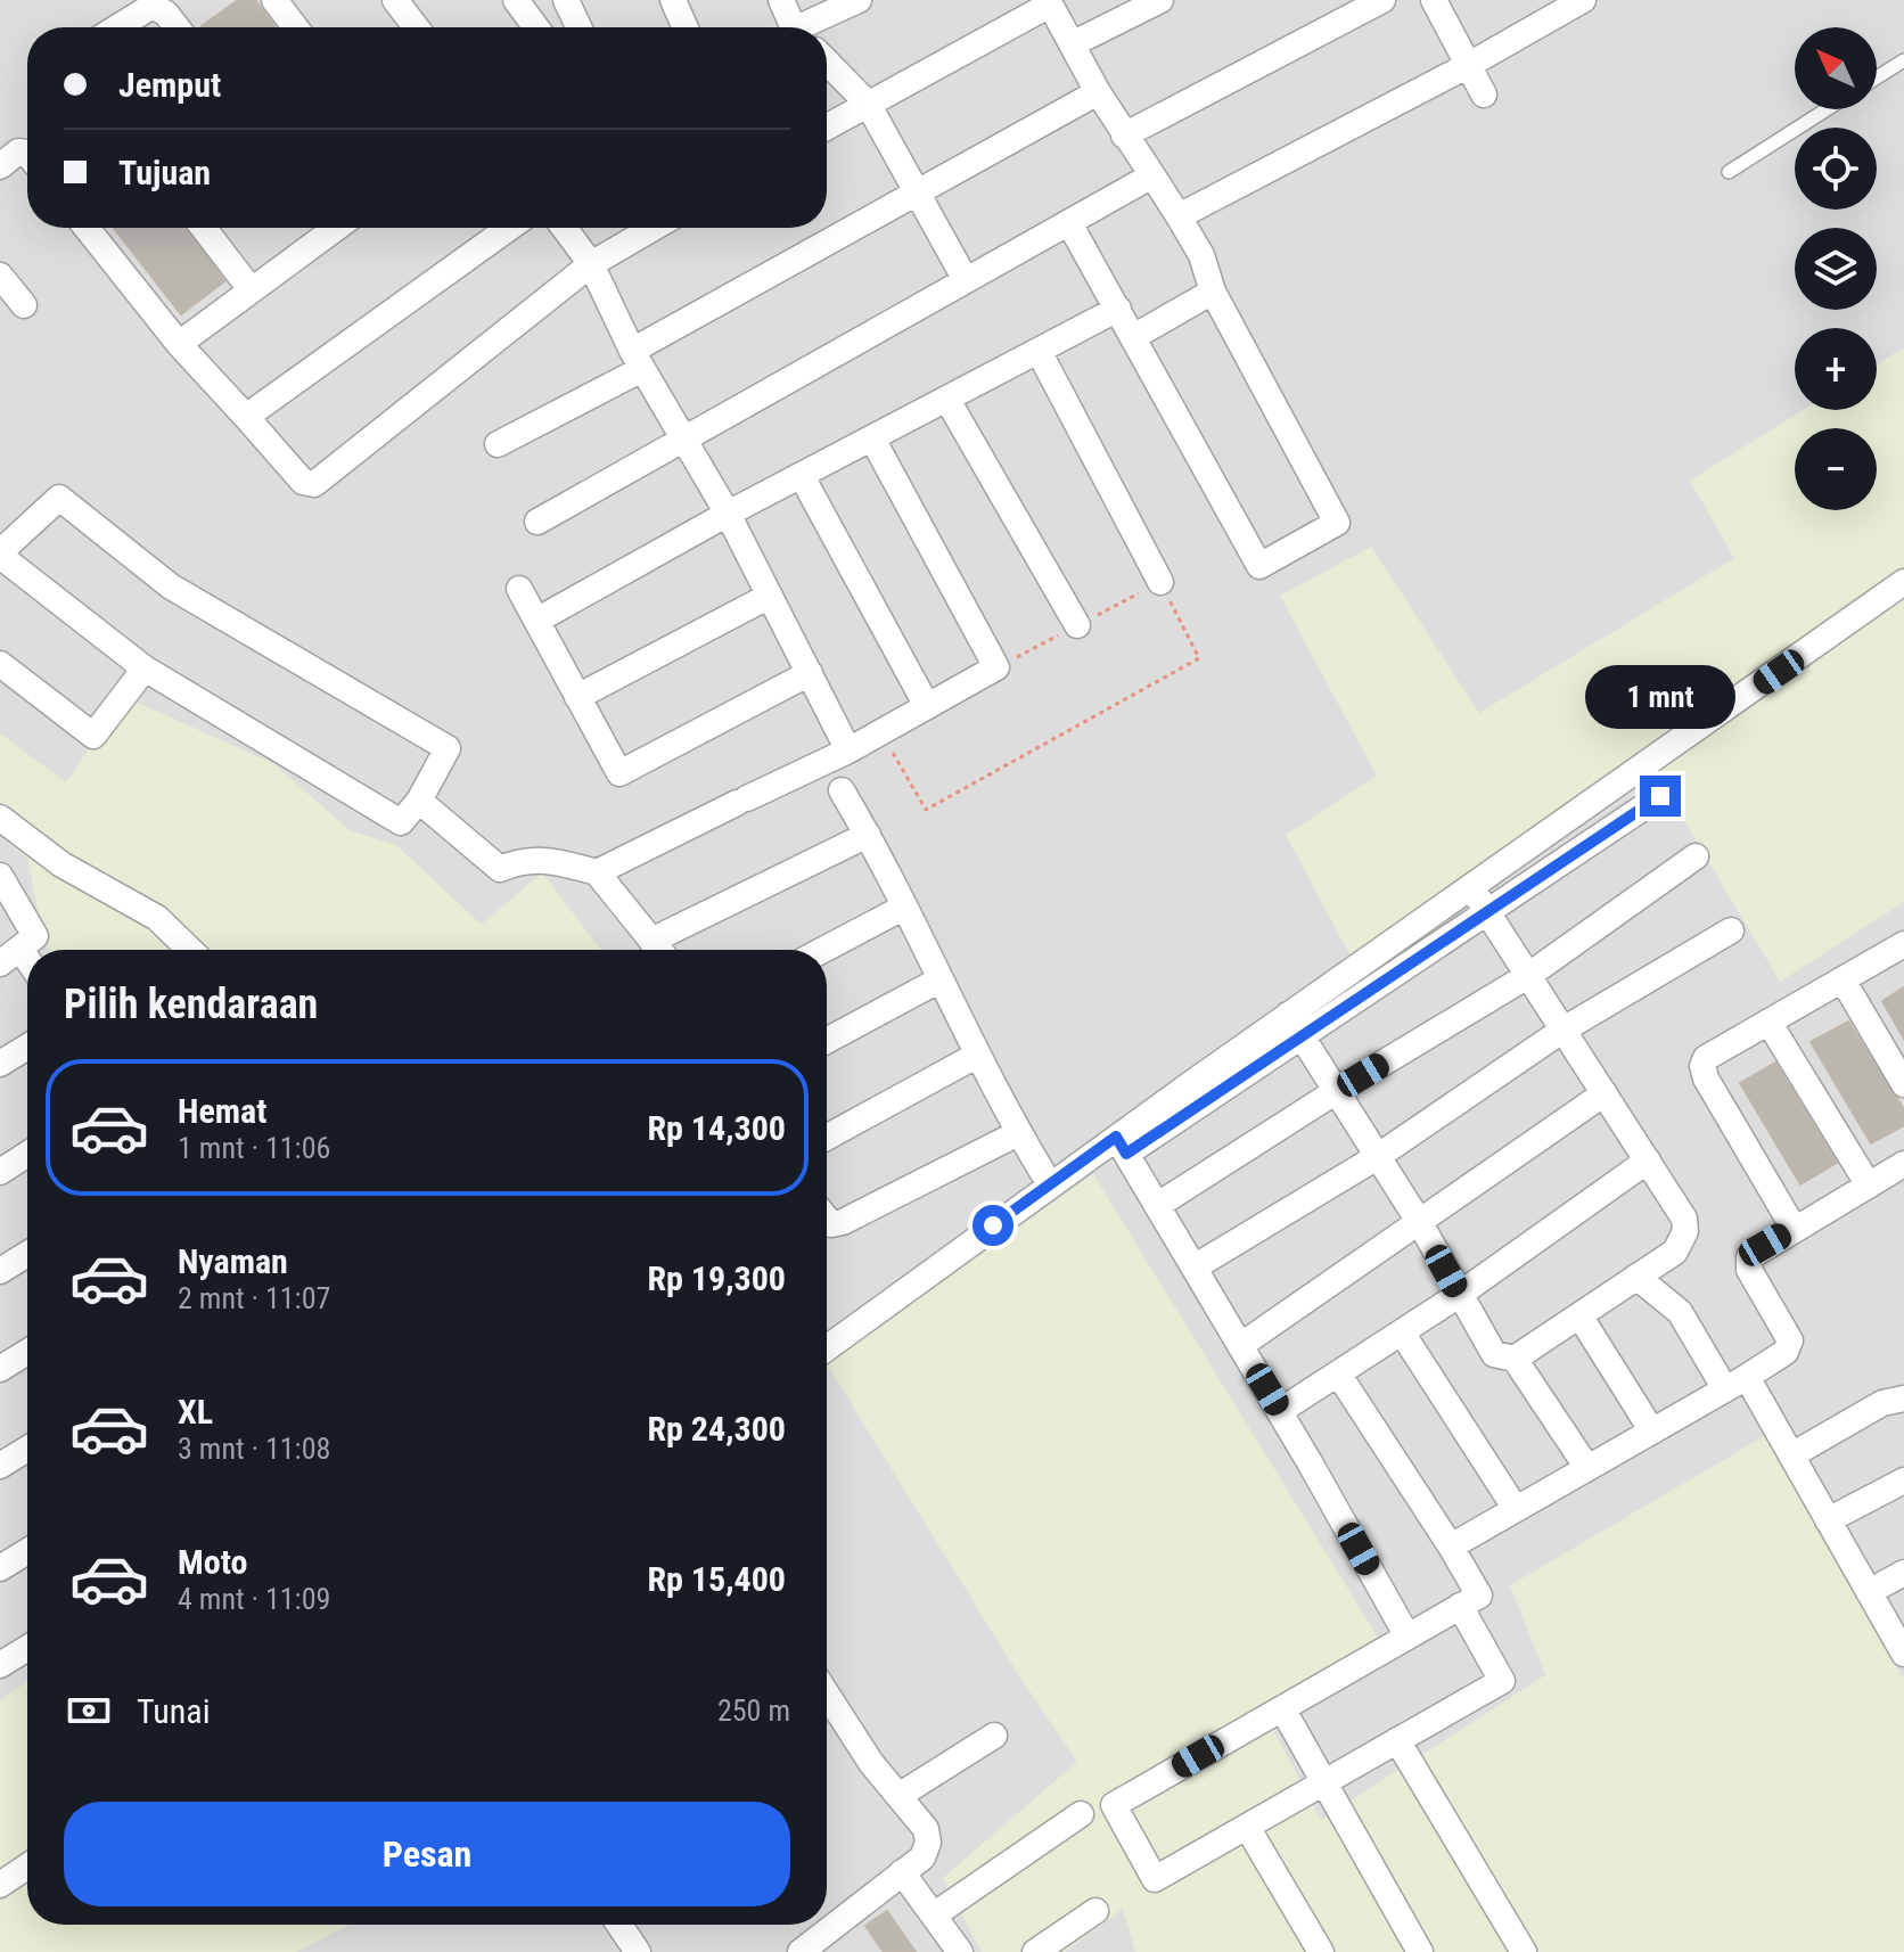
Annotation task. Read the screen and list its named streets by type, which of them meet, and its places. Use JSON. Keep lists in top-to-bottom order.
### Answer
{
  "north": "top left",
  "page": {
    "map_buttons": ["+", "−"],
    "banner": ["Jemput", "Tujuan"],
    "bubble": "1 mnt",
    "heading": "Pilih kendaraan",
    "list": [
      {
        "name": "Hemat",
        "note": "1 mnt · 11:06",
        "value": "Rp 14,300"
      },
      {
        "name": "Nyaman",
        "note": "2 mnt · 11:07",
        "value": "Rp 19,300"
      },
      {
        "name": "XL",
        "note": "3 mnt · 11:08",
        "value": "Rp 24,300"
      },
      {
        "name": "Moto",
        "note": "4 mnt · 11:09",
        "value": "Rp 15,400"
      }
    ],
    "pay": ["Tunai", "250 m"],
    "buttons": "Pesan"
  }
}
